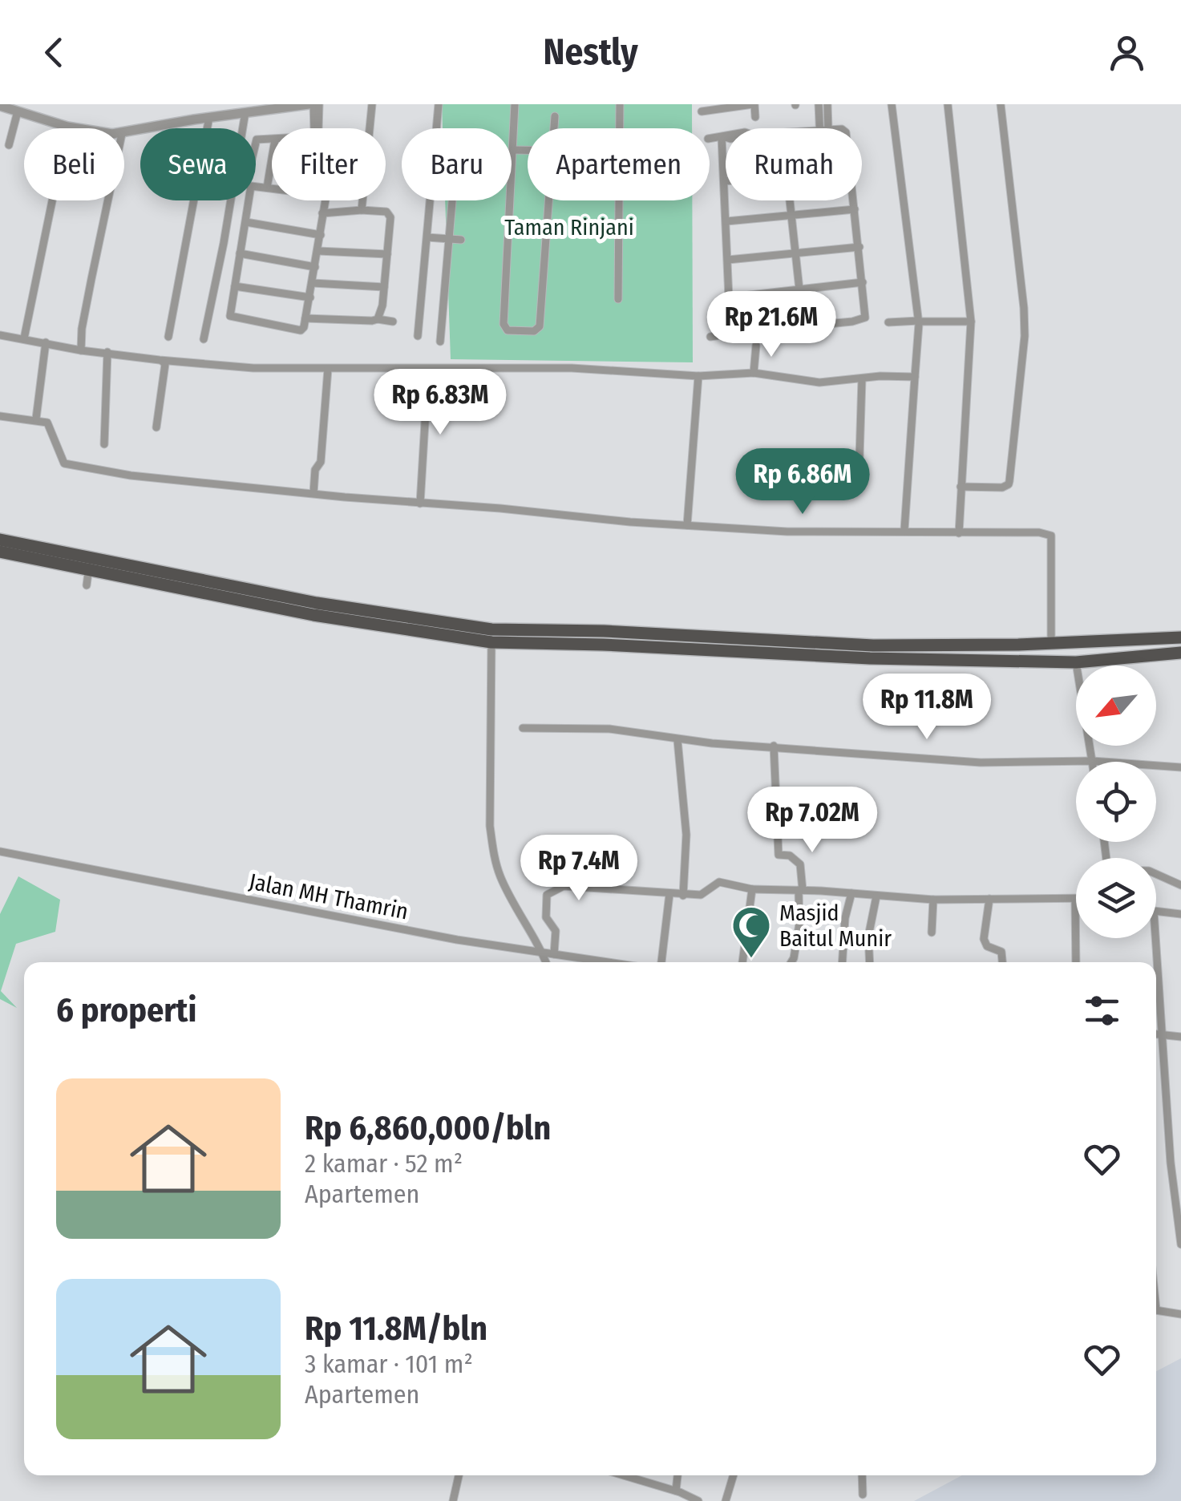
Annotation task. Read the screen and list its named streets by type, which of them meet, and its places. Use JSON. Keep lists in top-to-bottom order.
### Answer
{
  "streets": {
    "street": ["Jalan MH Thamrin"]
  },
  "parks": ["Taman Rinjani"],
  "places": {
    "mosque": ["Masjid Baitul Munir"]
  },
  "north": "bottom left",
  "page": {
    "header": "Nestly",
    "chip": [
      "Beli",
      "Sewa",
      "Filter",
      "Baru",
      "Apartemen",
      "Rumah"
    ],
    "price": [
      "Rp 21.6M",
      "Rp 6.83M",
      "Rp 6.86M",
      "Rp 11.8M",
      "Rp 7.02M",
      "Rp 7.4M"
    ],
    "heading": "6 properti",
    "list": [
      {
        "name": "Rp 6,860,000/bln",
        "note": "2 kamar · 52 m² · Apartemen"
      },
      {
        "name": "Rp 11.8M/bln",
        "note": "3 kamar · 101 m² · Apartemen"
      }
    ]
  }
}
